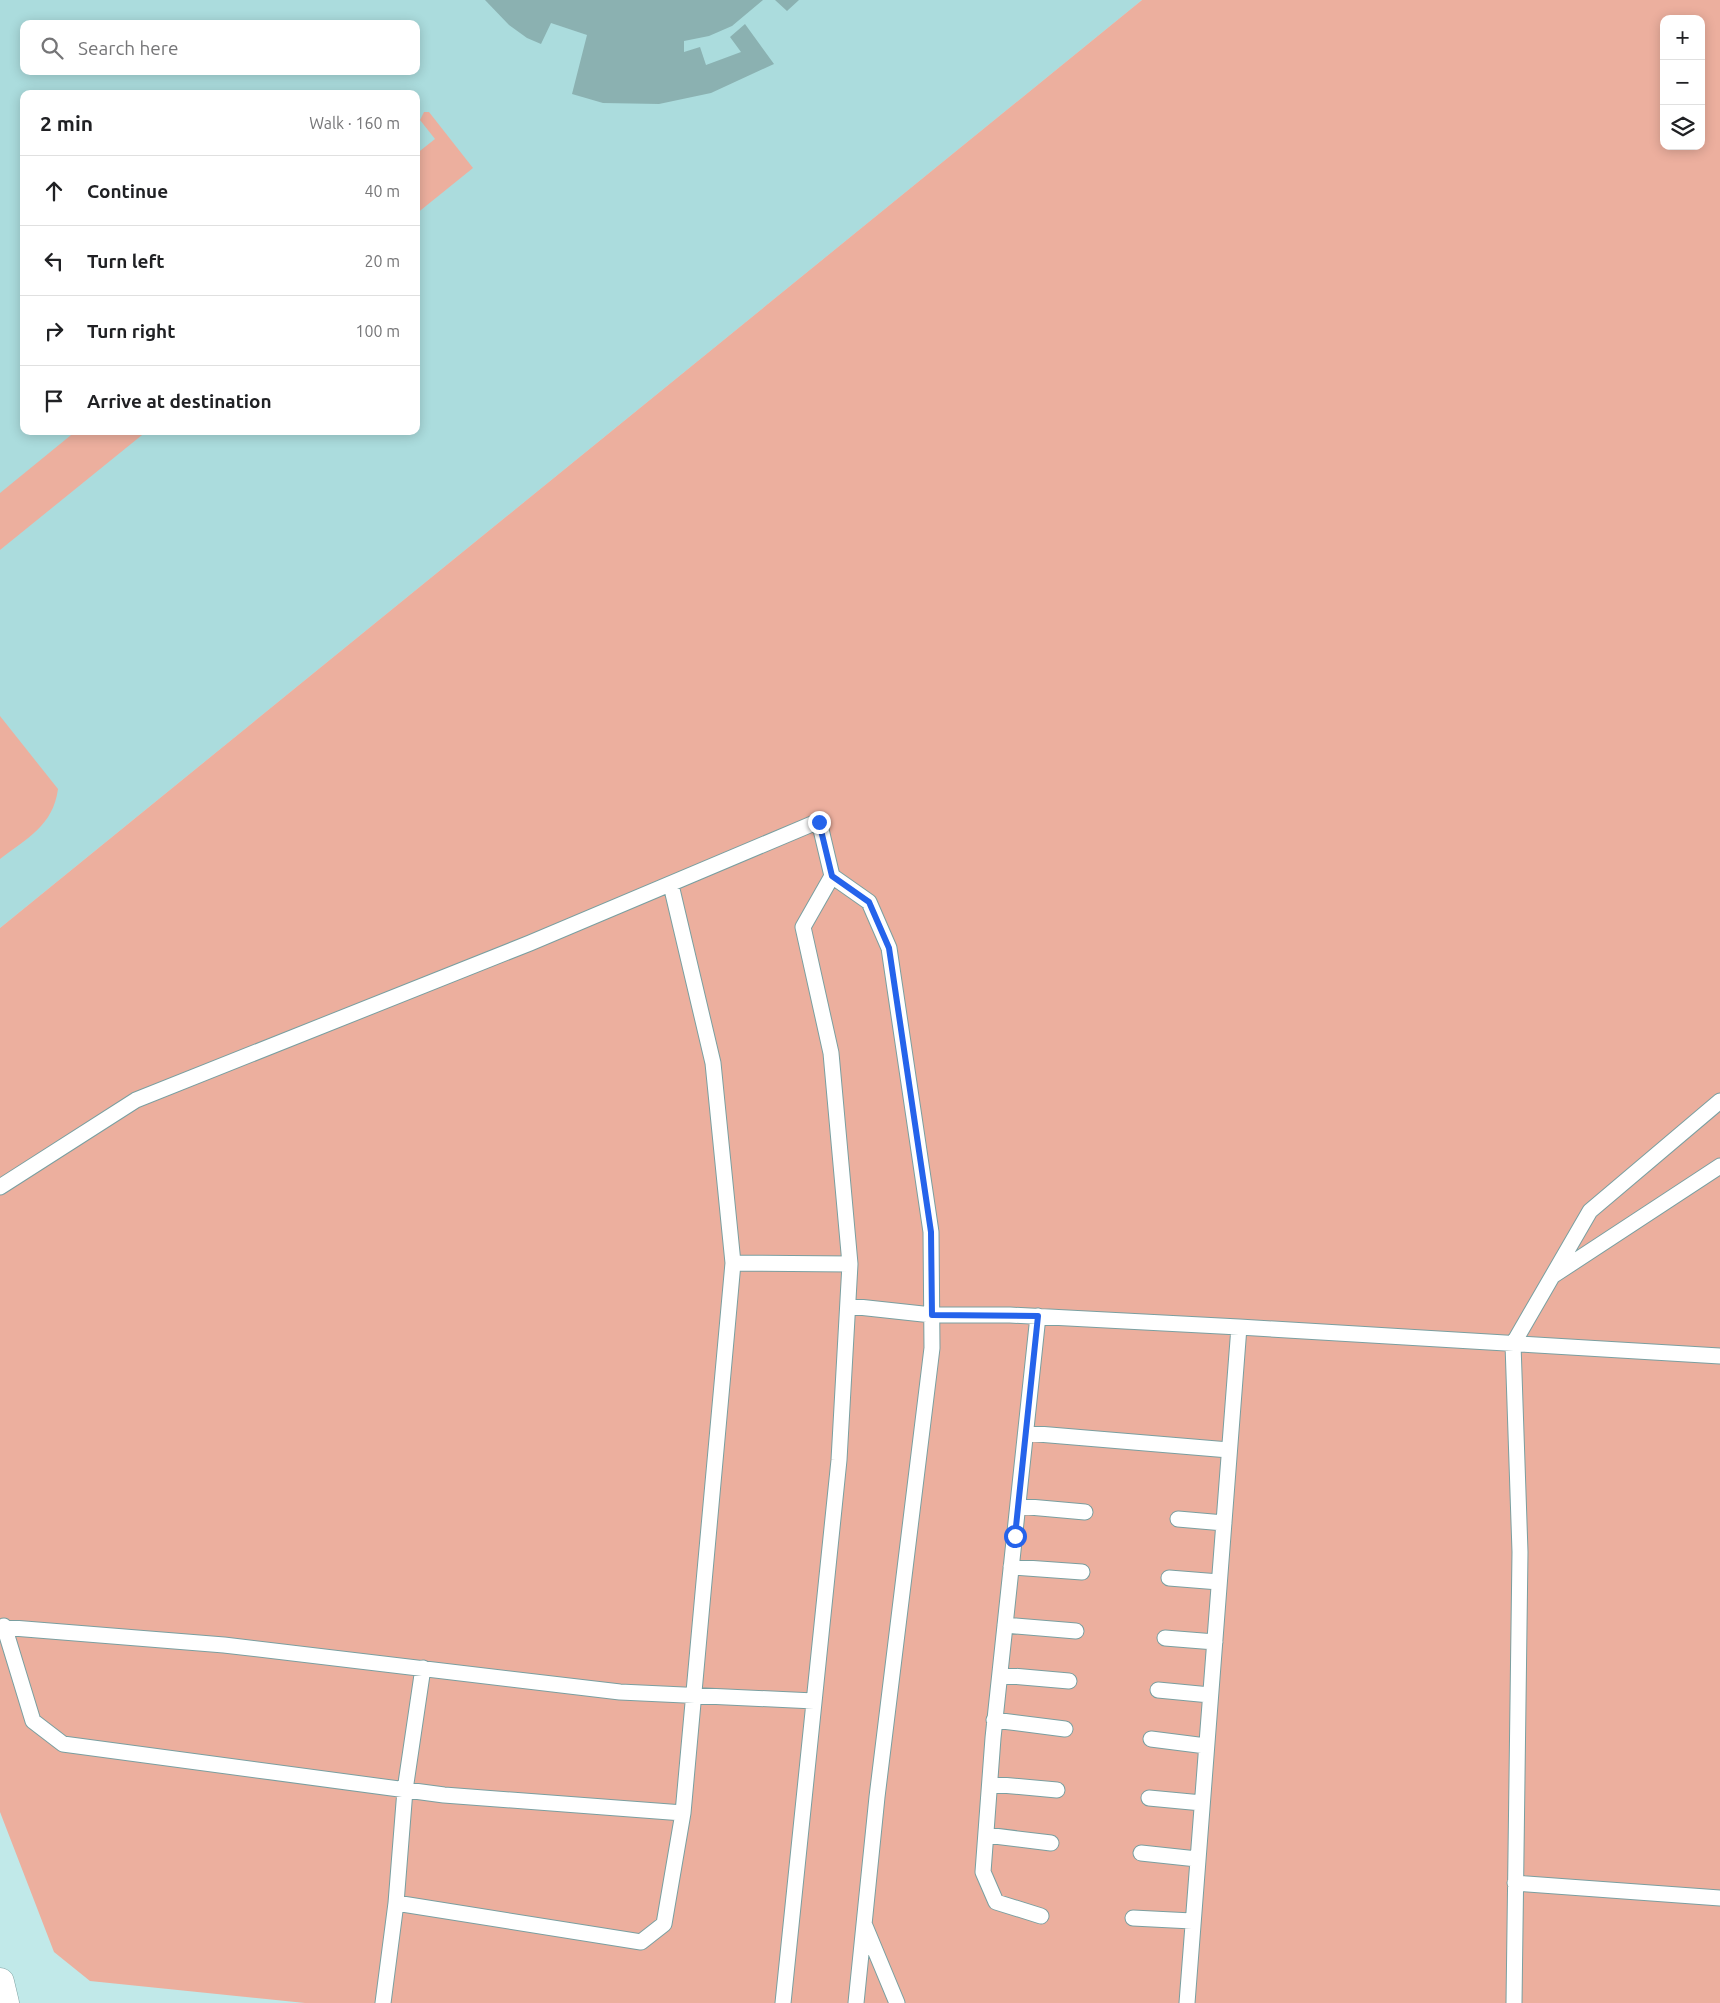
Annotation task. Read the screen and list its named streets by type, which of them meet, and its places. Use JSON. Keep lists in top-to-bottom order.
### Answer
{
  "page": {
    "map_buttons": ["+", "−"],
    "search": "Search here",
    "heading": ["2 min", "Walk · 160 m"],
    "list": [
      ["Continue", "40 m"],
      ["Turn left", "20 m"],
      ["Turn right", "100 m"],
      "Arrive at destination"
    ]
  }
}
